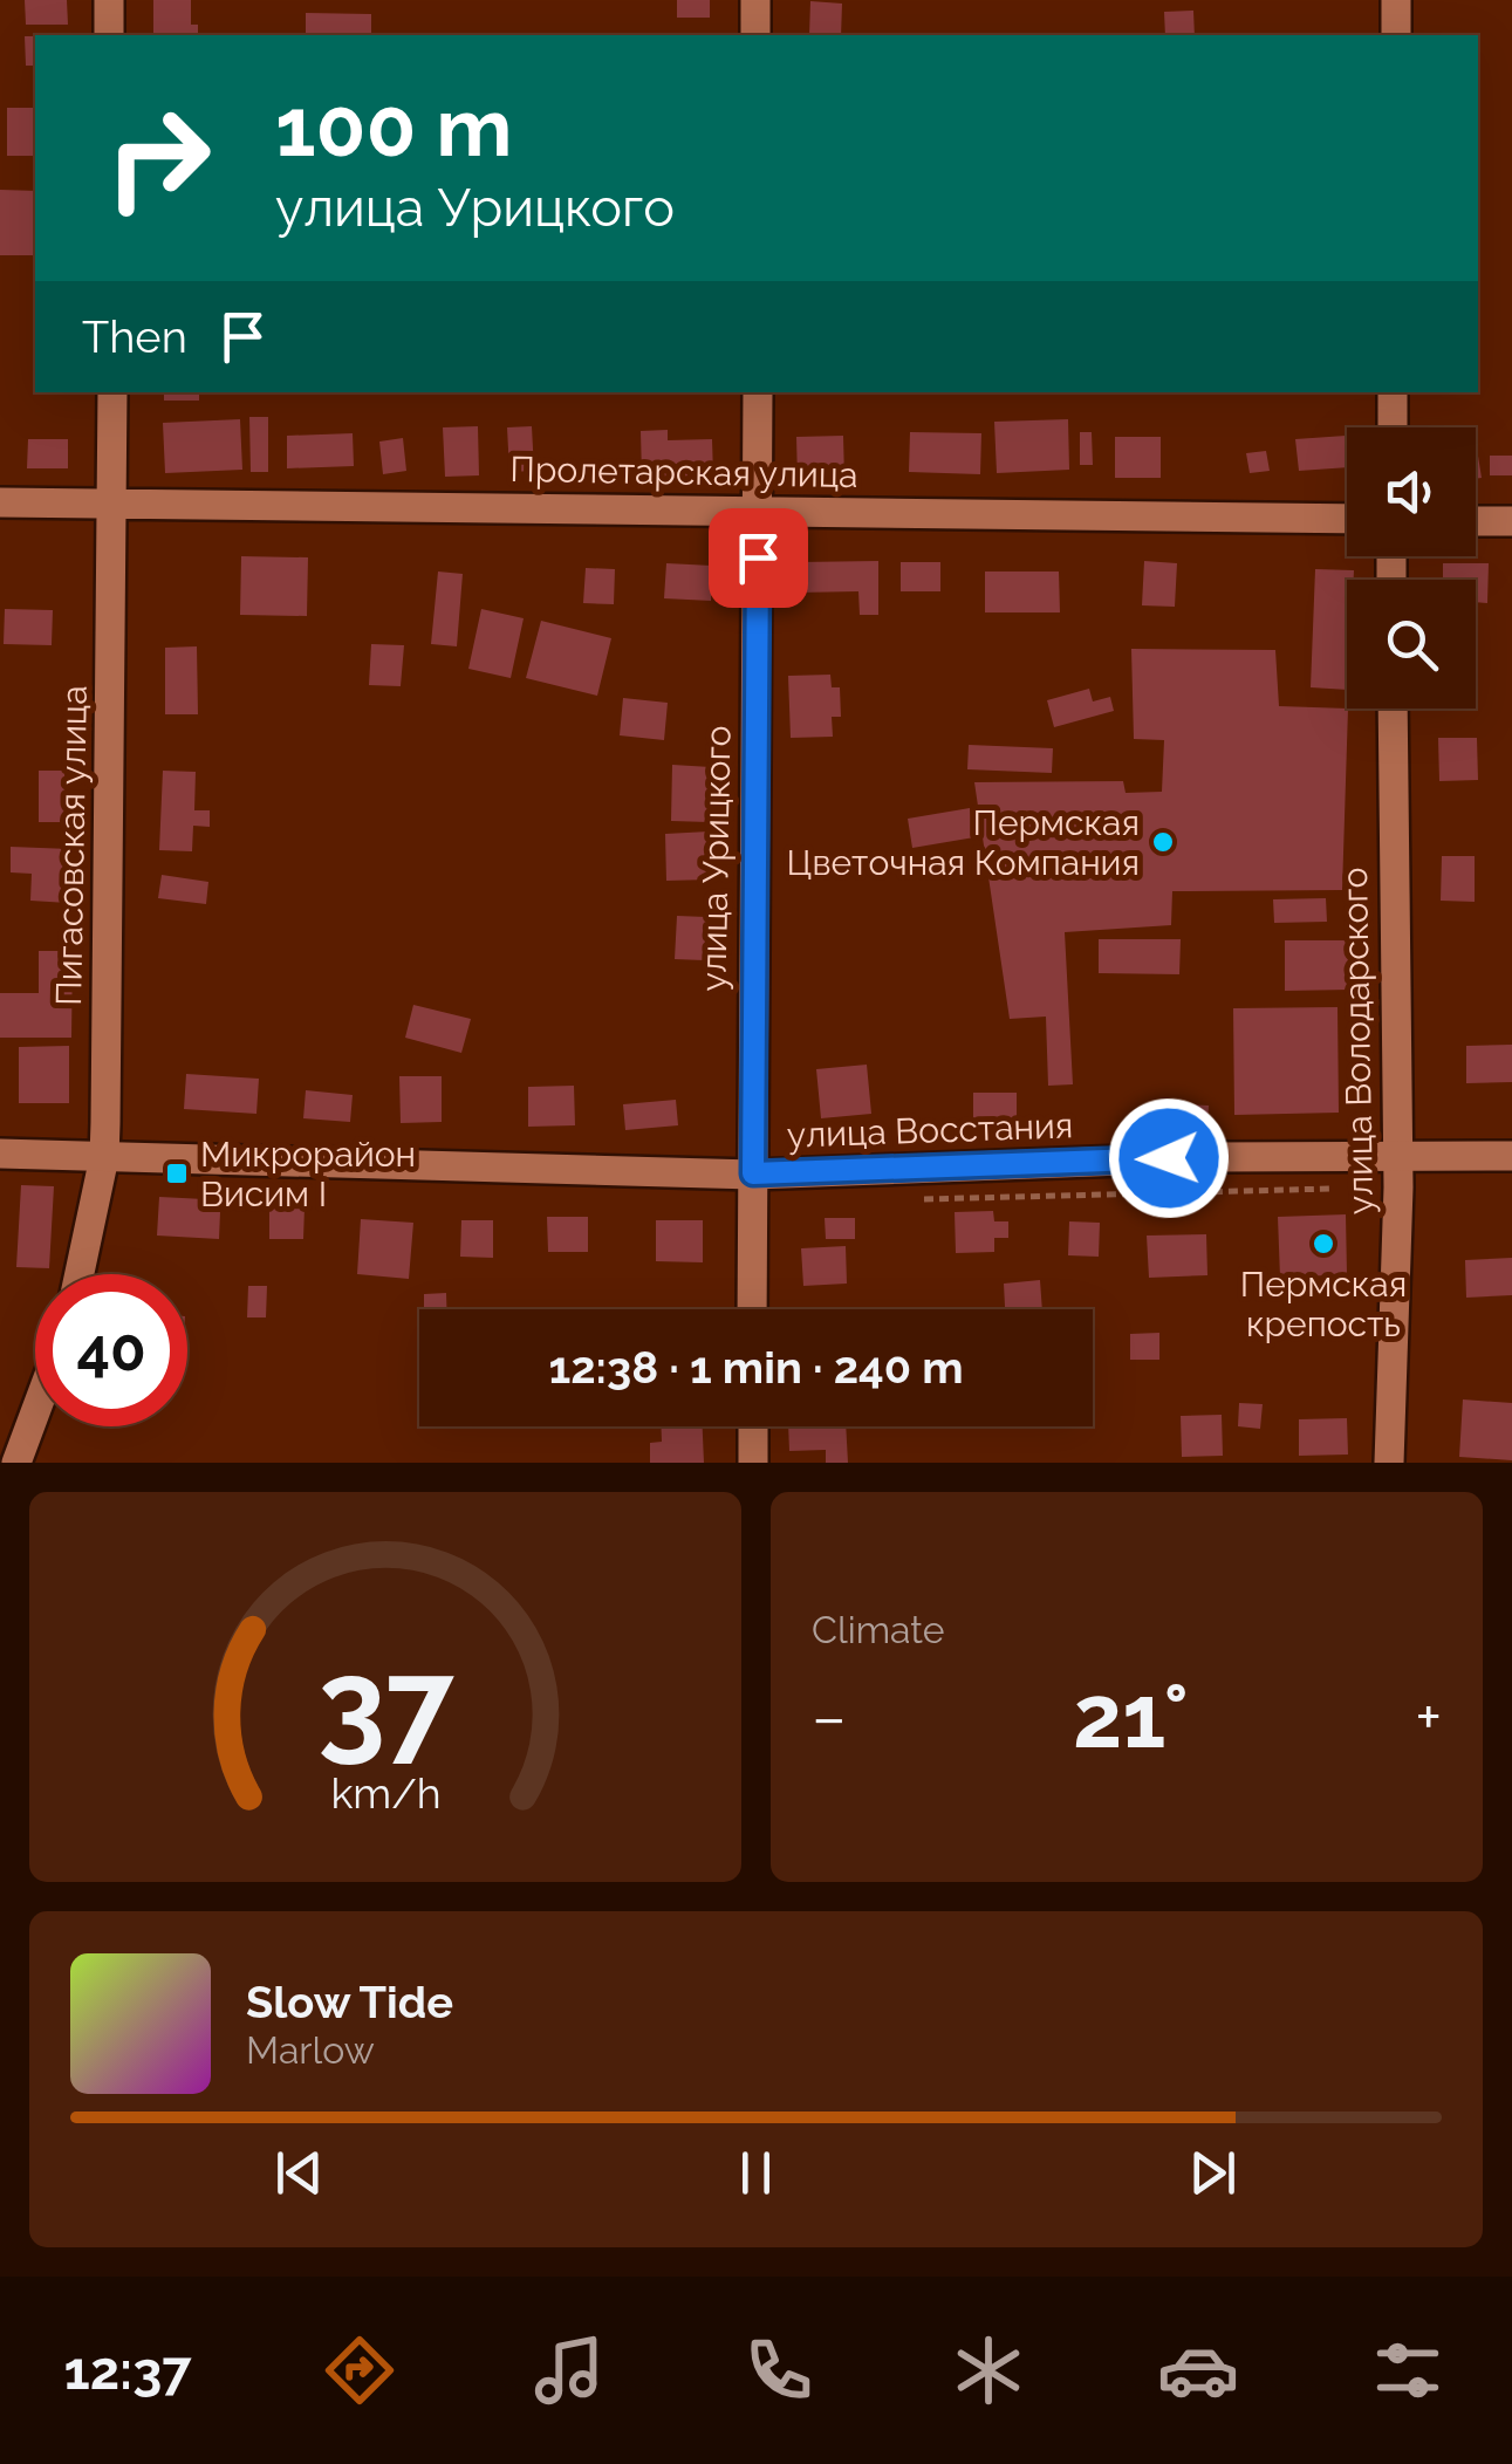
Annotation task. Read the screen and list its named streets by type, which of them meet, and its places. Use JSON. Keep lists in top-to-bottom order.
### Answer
{
  "streets": {
    "street": [
      "Пролетарская улица",
      "Пигасовская улица",
      "улица Урицкого",
      "улица Володарского",
      "улица Восстания"
    ]
  },
  "crossings": [
    ["Пролетарская улица", "Пигасовская улица"],
    ["Пролетарская улица", "улица Урицкого"],
    ["Пигасовская улица", "улица Восстания"],
    ["улица Урицкого", "улица Восстания"],
    ["улица Володарского", "улица Восстания"]
  ],
  "places": {
    "other": ["Пермская Цветочная Компания", "Пермская крепость"],
    "transit": ["Микрорайон Висим I"]
  },
  "page": {
    "turn": ["100 m", "улица Урицкого"],
    "then": "Then",
    "limit": "40",
    "trip": "12:38 · 1 min · 240 m",
    "tile": "Climate",
    "heat": ["−", "21°", "+"],
    "song": ["Slow Tide", "Marlow"],
    "tabs": "12:37",
    "gauge": ["37", "km/h"]
  }
}
